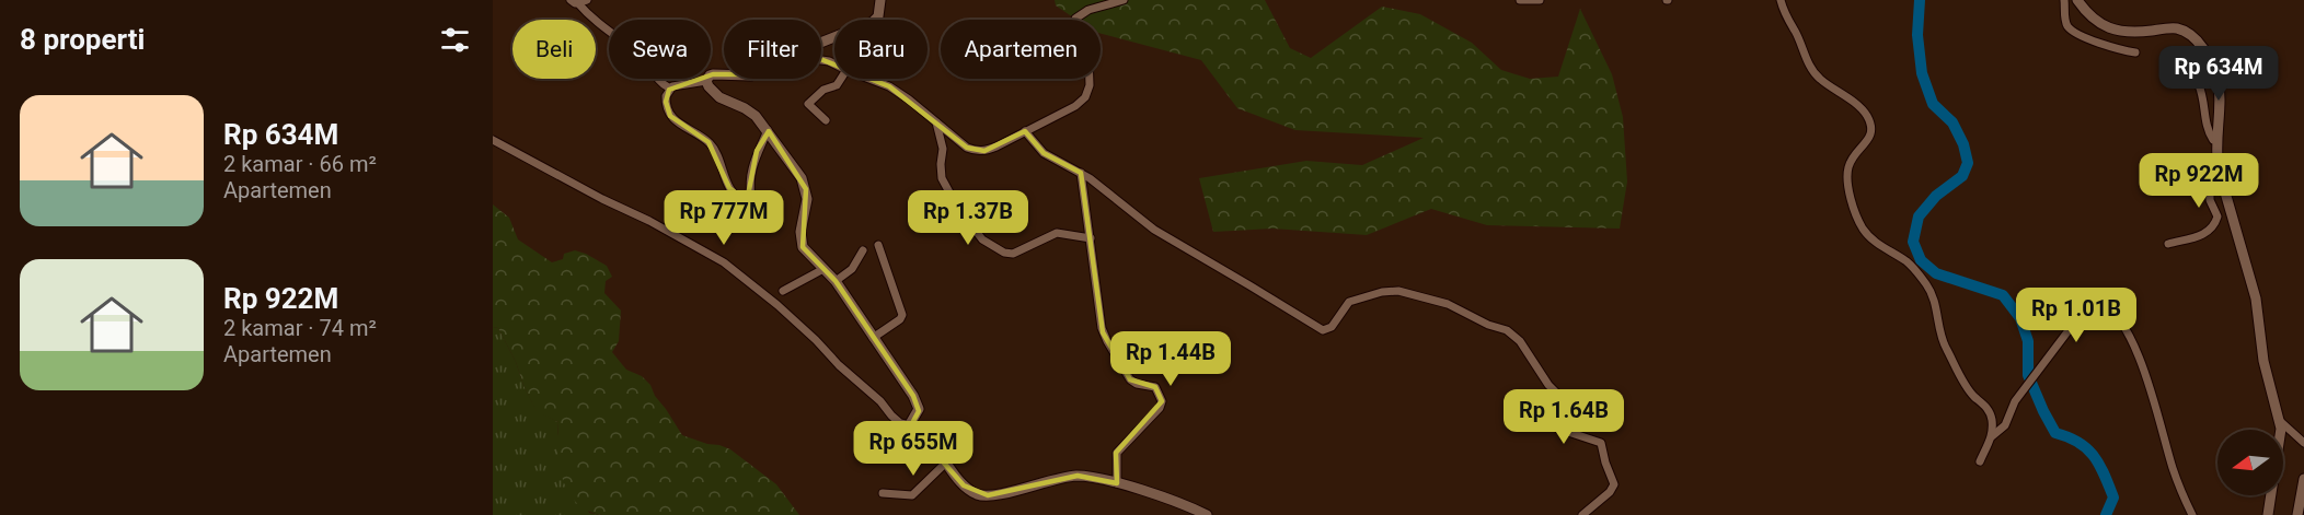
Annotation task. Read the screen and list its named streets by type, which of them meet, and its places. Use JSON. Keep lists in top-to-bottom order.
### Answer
{
  "north": "left",
  "page": {
    "heading": "8 properti",
    "chip": [
      "Beli",
      "Sewa",
      "Filter",
      "Baru",
      "Apartemen"
    ],
    "price": [
      "Rp 634M",
      "Rp 922M",
      "Rp 777M",
      "Rp 1.37B",
      "Rp 1.01B",
      "Rp 1.44B",
      "Rp 1.64B",
      "Rp 655M"
    ],
    "list": [
      {
        "name": "Rp 634M",
        "note": "2 kamar · 66 m² · Apartemen"
      },
      {
        "name": "Rp 922M",
        "note": "2 kamar · 74 m² · Apartemen"
      }
    ]
  }
}
